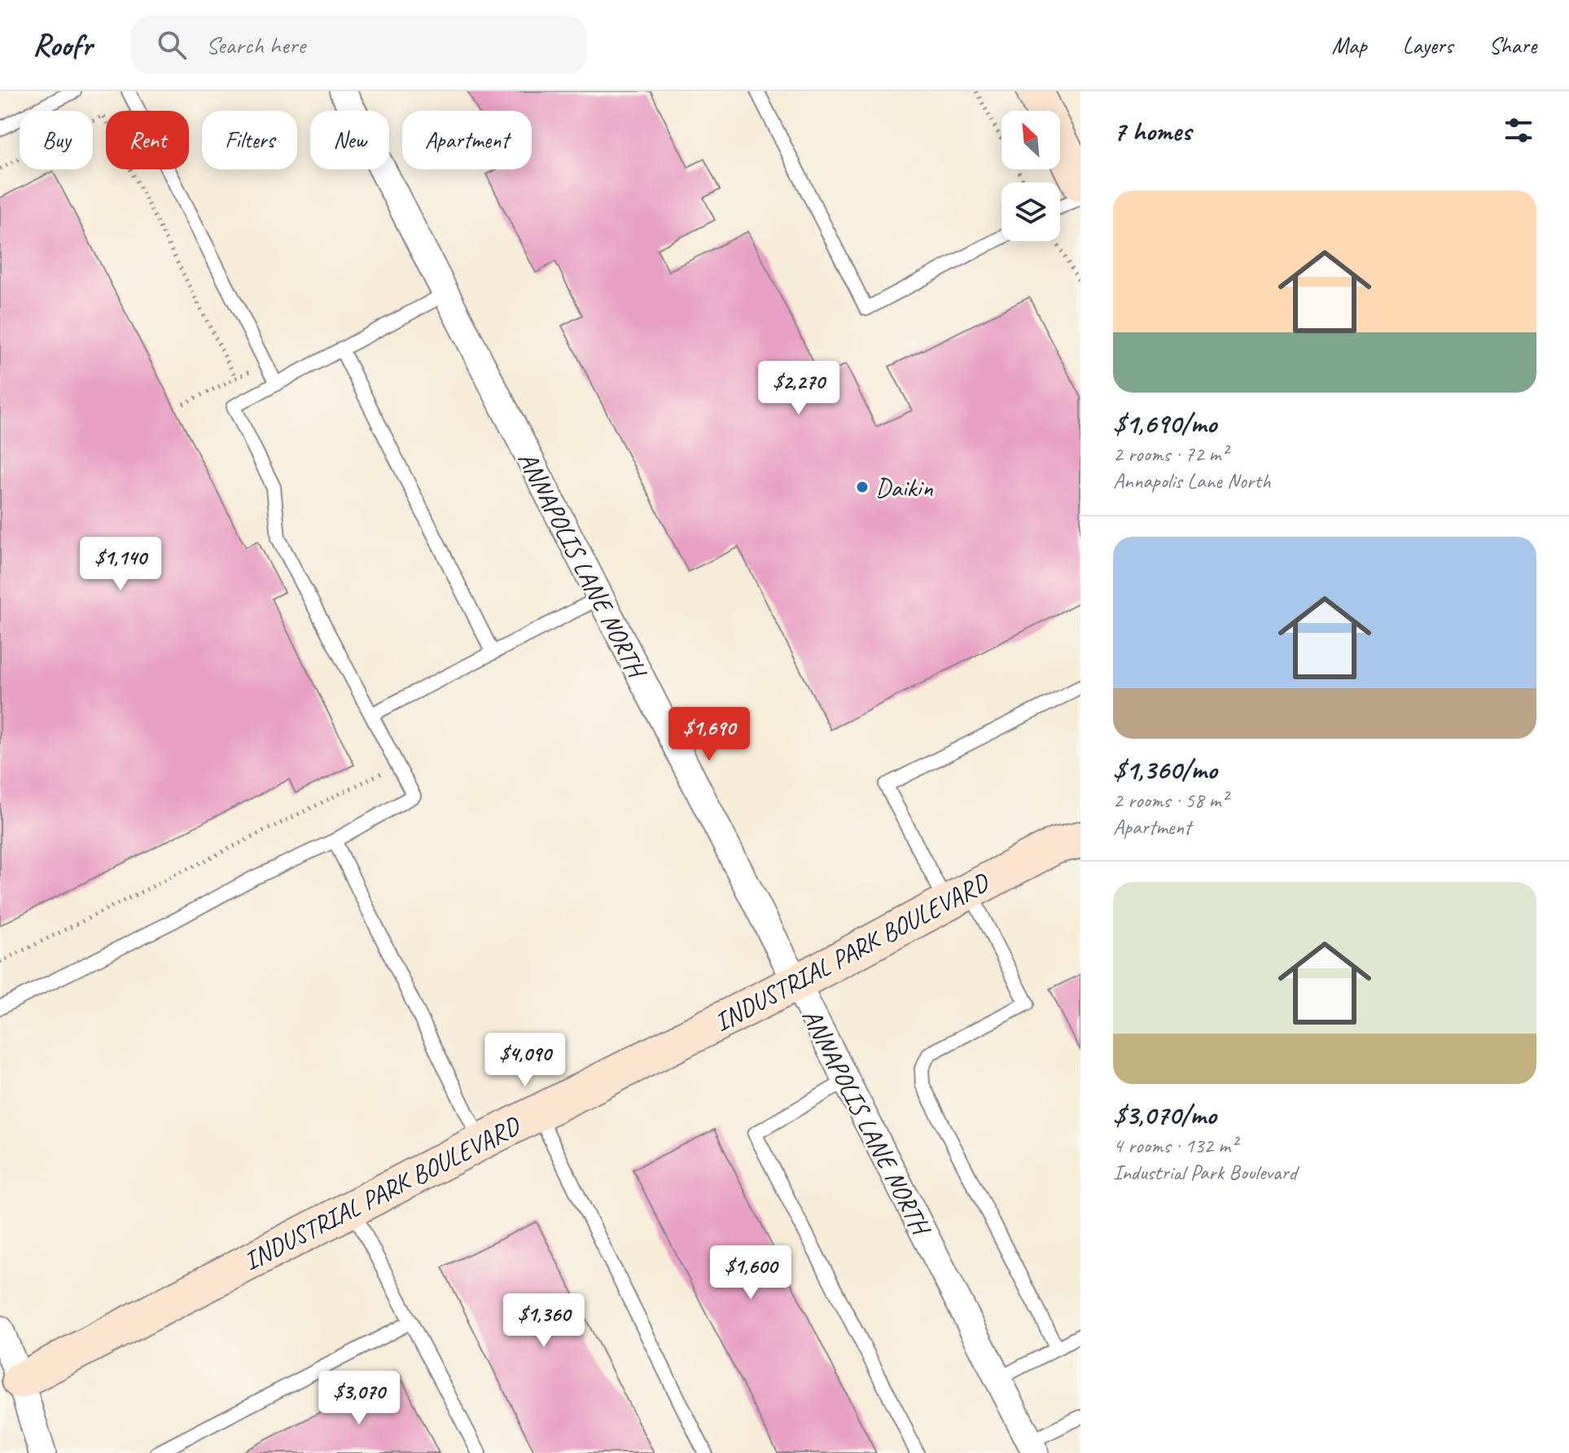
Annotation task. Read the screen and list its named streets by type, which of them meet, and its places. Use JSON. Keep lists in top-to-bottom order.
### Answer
{
  "streets": {
    "street": ["ANNAPOLIS LANE NORTH", "INDUSTRIAL PARK BOULEVARD"]
  },
  "crossings": [
    ["ANNAPOLIS LANE NORTH", "INDUSTRIAL PARK BOULEVARD"]
  ],
  "places": ["Daikin"],
  "north": "top left",
  "page": {
    "header": "Roofr",
    "search": "Search here",
    "nav": ["Map", "Layers", "Share"],
    "heading": "7 homes",
    "chip": [
      "Buy",
      "Rent",
      "Filters",
      "New",
      "Apartment"
    ],
    "list": [
      {
        "name": "$1,690/mo",
        "note": "2 rooms · 72 m² · Annapolis Lane North"
      },
      {
        "name": "$1,360/mo",
        "note": "2 rooms · 58 m² · Apartment"
      },
      {
        "name": "$3,070/mo",
        "note": "4 rooms · 132 m² · Industrial Park Boulevard"
      }
    ],
    "price": [
      "$2,270",
      "$1,140",
      "$1,690",
      "$4,090",
      "$1,600",
      "$1,360",
      "$3,070"
    ]
  }
}
